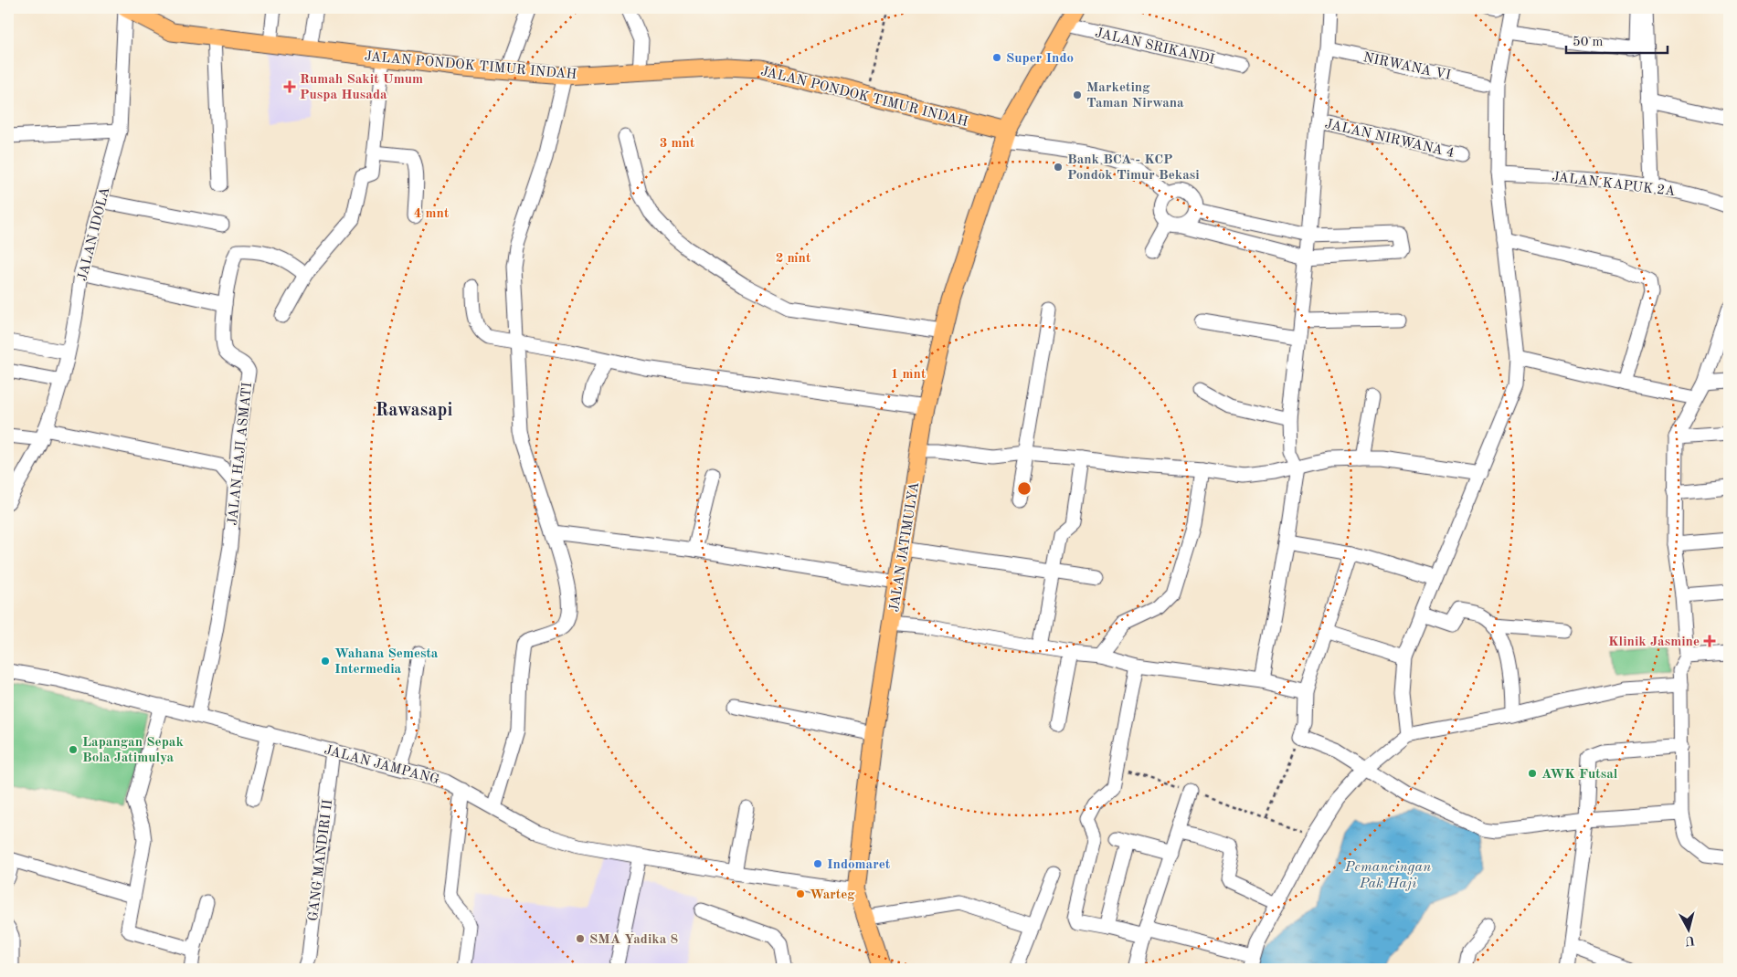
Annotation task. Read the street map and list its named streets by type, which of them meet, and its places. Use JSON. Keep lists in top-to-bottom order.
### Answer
{
  "streets": {
    "main road": ["JALAN PONDOK TIMUR INDAH", "JALAN JATIMULYA"],
    "street": [
      "JALAN SRIKANDI",
      "NIRWANA VI",
      "JALAN NIRWANA 4",
      "JALAN KAPUK 2A",
      "JALAN IDOLA",
      "JALAN HAJI ASMATI",
      "JALAN JAMPANG",
      "GANG MANDIRI II"
    ]
  },
  "crossings": [
    ["JALAN SRIKANDI", "JALAN JATIMULYA"],
    ["JALAN PONDOK TIMUR INDAH", "JALAN IDOLA"],
    ["JALAN PONDOK TIMUR INDAH", "JALAN JATIMULYA"],
    ["JALAN HAJI ASMATI", "JALAN JAMPANG"],
    ["JALAN JATIMULYA", "JALAN JAMPANG"],
    ["JALAN JAMPANG", "GANG MANDIRI II"]
  ],
  "districts": ["Rawasapi"],
  "water": ["Pemancingan Pak Haji"],
  "places": {
    "other": [
      "Super Indo",
      "Marketing Taman Nirwana",
      "Bank BCA - KCP Pondok Timur Bekasi",
      "Wahana Semesta Intermedia",
      "Lapangan Sepak Bola Jatimulya",
      "AWK Futsal",
      "Indomaret",
      "Warteg",
      "SMA Yadika 8"
    ],
    "health": ["Rumah Sakit Umum Puspa Husada", "Klinik Jasmine"]
  },
  "scale_bar": "50 m",
  "north": "bottom",
  "rings": [
    "3 mnt",
    "4 mnt",
    "2 mnt",
    "1 mnt"
  ]
}
